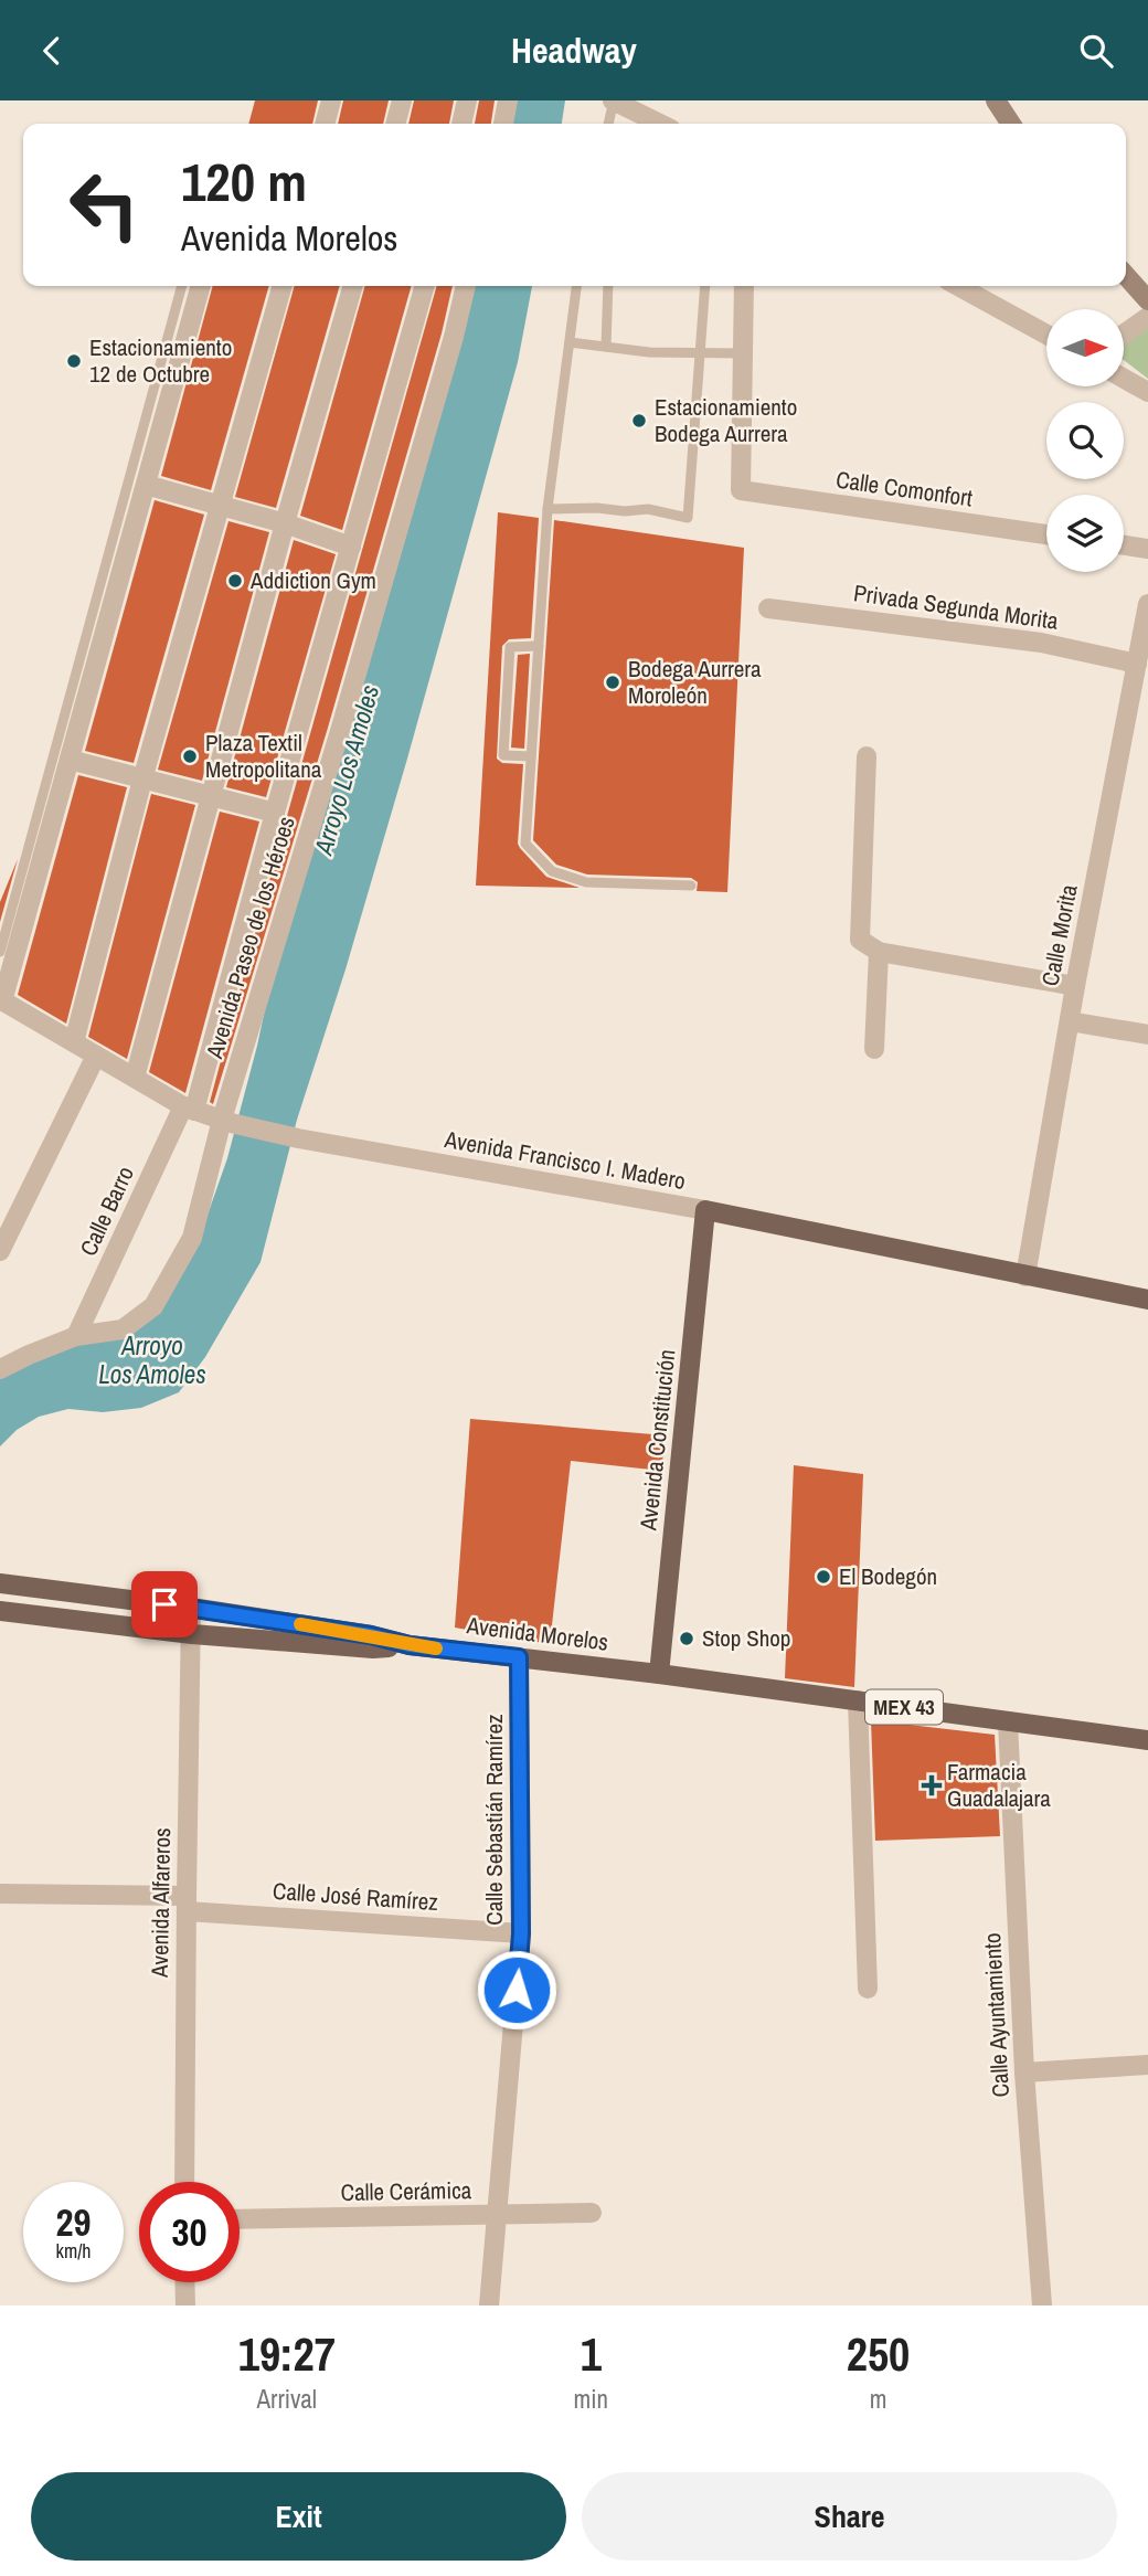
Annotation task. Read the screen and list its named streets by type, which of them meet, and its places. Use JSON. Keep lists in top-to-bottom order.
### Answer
{
  "streets": {
    "main road": [
      "Avenida Francisco I. Madero",
      "Avenida Constitución",
      "Avenida Morelos",
      "MEX 43"
    ],
    "street": [
      "Calle Comonfort",
      "Privada Segunda Morita",
      "Calle Morita",
      "Avenida Paseo de los Héroes",
      "Calle Barro",
      "Calle Sebastián Ramírez",
      "Calle José Ramírez",
      "Avenida Alfareros",
      "Calle Ayuntamiento",
      "Calle Cerámica"
    ]
  },
  "crossings": [
    ["Privada Segunda Morita", "Calle Morita"],
    ["Calle Morita", "Avenida Francisco I. Madero"],
    ["Avenida Paseo de los Héroes", "Avenida Francisco I. Madero"],
    ["Avenida Paseo de los Héroes", "Calle Barro"],
    ["Avenida Francisco I. Madero", "Calle Barro"],
    ["Avenida Francisco I. Madero", "Avenida Constitución"],
    ["Avenida Constitución", "Avenida Morelos"],
    ["Avenida Constitución", "MEX 43"],
    ["Avenida Morelos", "MEX 43"],
    ["Avenida Morelos", "Calle Sebastián Ramírez"],
    ["MEX 43", "Avenida Alfareros"],
    ["MEX 43", "Calle Ayuntamiento"],
    ["Calle Sebastián Ramírez", "Calle José Ramírez"],
    ["Calle Sebastián Ramírez", "Calle Cerámica"],
    ["Calle José Ramírez", "Avenida Alfareros"]
  ],
  "water": ["Arroyo Los Amoles"],
  "places": {
    "other": [
      "Estacionamiento 12 de Octubre",
      "Estacionamiento Bodega Aurrera",
      "Addiction Gym",
      "Bodega Aurrera Moroleón",
      "Plaza Textil Metropolitana",
      "El Bodegón",
      "Stop Shop"
    ],
    "health": ["Farmacia Guadalajara"]
  },
  "north": "right",
  "page": {
    "header": "Headway",
    "turn": ["120 m", "Avenida Morelos"],
    "speed": "29 km/h",
    "limit": "30",
    "eta": [
      "19:27",
      "Arrival",
      "1",
      "min",
      "250",
      "m"
    ],
    "buttons": ["Exit", "Share"]
  }
}
